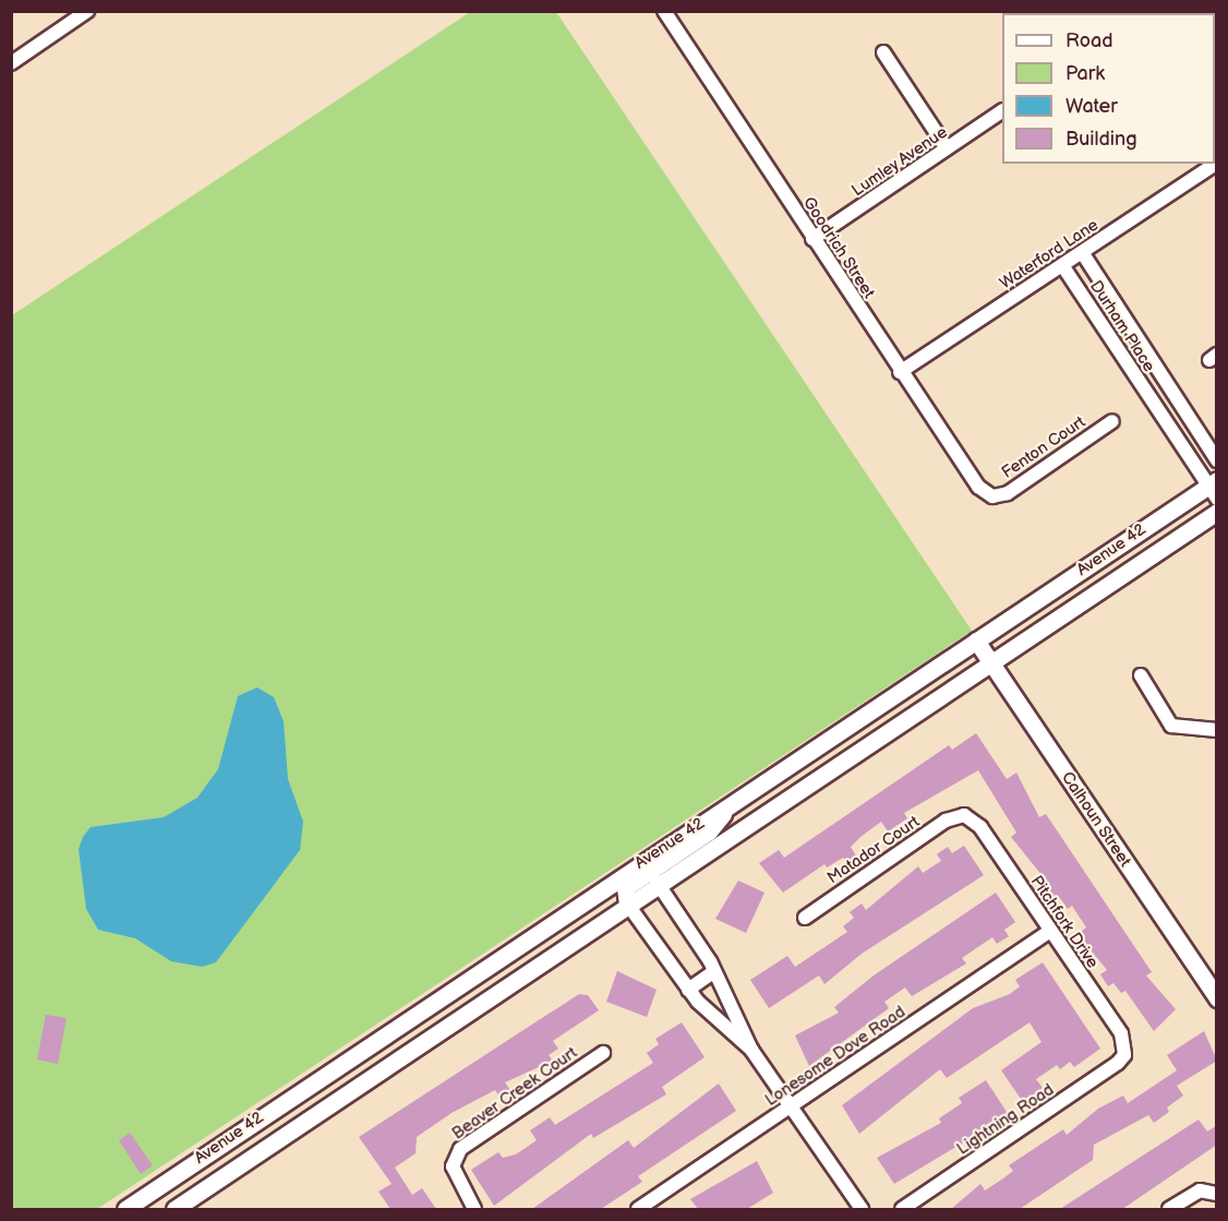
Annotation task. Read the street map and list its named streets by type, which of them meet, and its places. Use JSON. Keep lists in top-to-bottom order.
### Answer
{
  "streets": {
    "street": [
      "Lumley Avenue",
      "Goodrich Street",
      "Waterford Lane",
      "Durham Place",
      "Fenton Court",
      "Avenue 42",
      "Calhoun Street",
      "Matador Court",
      "Pitchfork Drive",
      "Lonesome Dove Road",
      "Beaver Creek Court",
      "Lightning Road"
    ]
  },
  "crossings": [
    ["Lumley Avenue", "Goodrich Street"],
    ["Goodrich Street", "Waterford Lane"],
    ["Goodrich Street", "Fenton Court"],
    ["Waterford Lane", "Durham Place"],
    ["Durham Place", "Avenue 42"],
    ["Avenue 42", "Calhoun Street"],
    ["Matador Court", "Pitchfork Drive"],
    ["Pitchfork Drive", "Lonesome Dove Road"],
    ["Pitchfork Drive", "Lightning Road"]
  ],
  "legend": [
    "Road",
    "Park",
    "Water",
    "Building"
  ]
}
